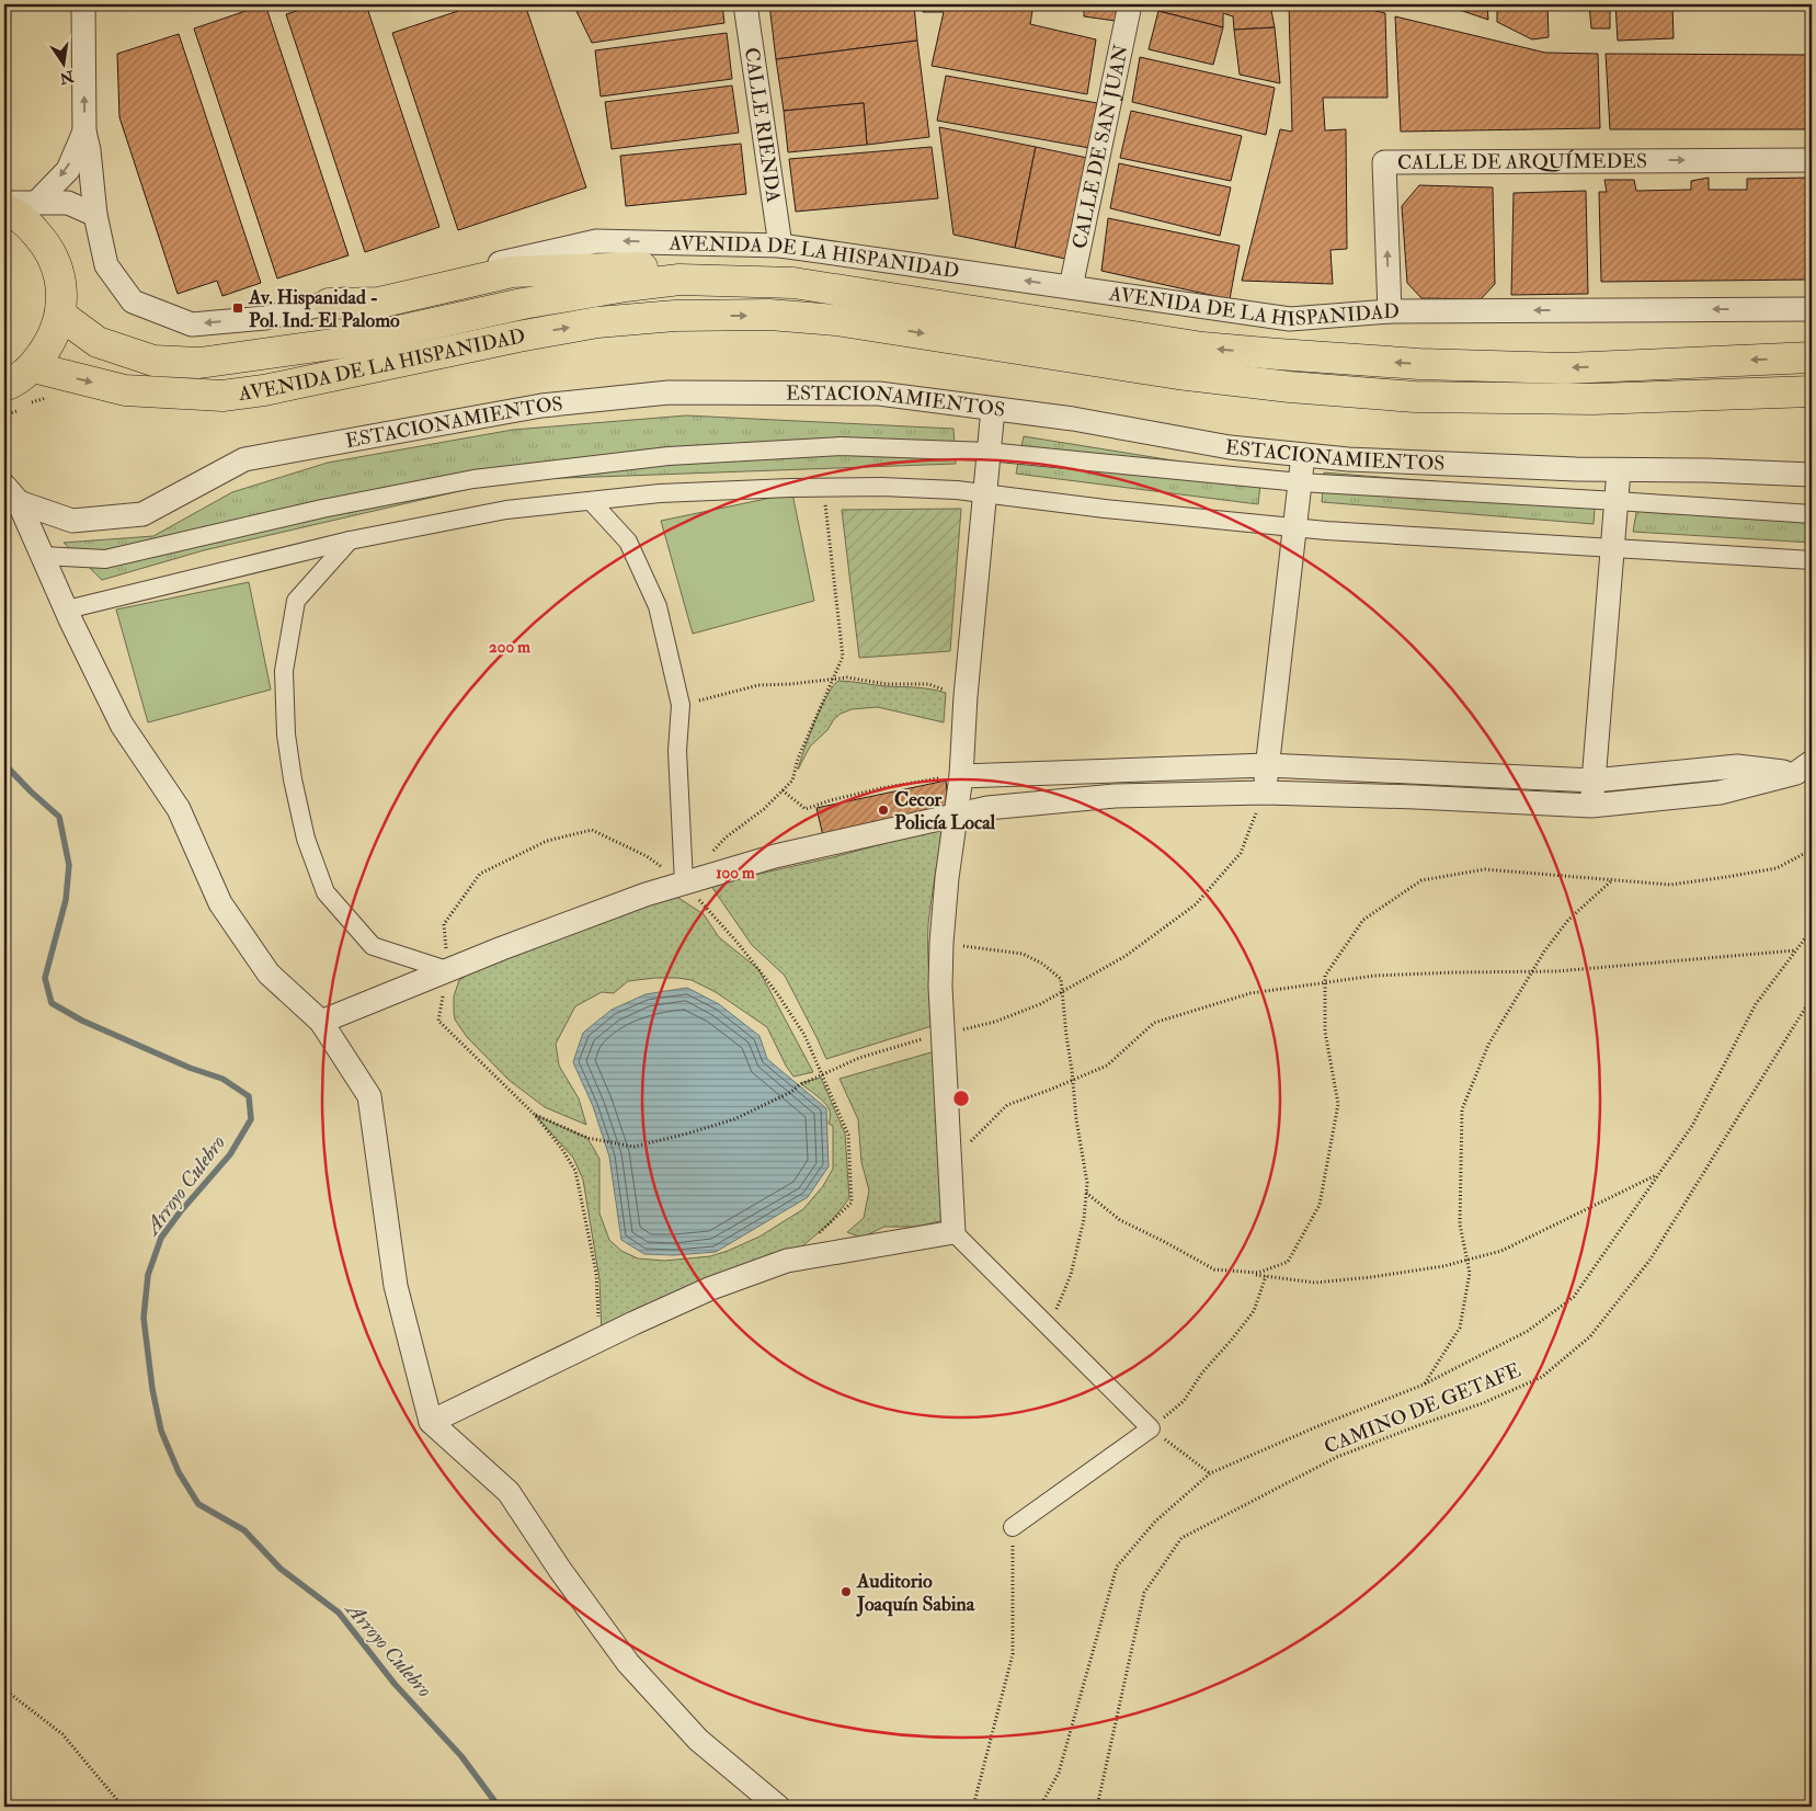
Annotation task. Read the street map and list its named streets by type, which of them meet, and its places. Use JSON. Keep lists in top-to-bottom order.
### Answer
{
  "streets": {
    "main road": ["AVENIDA DE LA HISPANIDAD"],
    "street": [
      "CALLE RIENDA",
      "CALLE DE SAN JUAN",
      "CALLE DE ARQUÍMEDES",
      "ESTACIONAMIENTOS"
    ],
    "path": ["CAMINO DE GETAFE"]
  },
  "crossings": [
    ["CALLE RIENDA", "AVENIDA DE LA HISPANIDAD"],
    ["CALLE DE SAN JUAN", "AVENIDA DE LA HISPANIDAD"],
    ["CALLE DE ARQUÍMEDES", "AVENIDA DE LA HISPANIDAD"]
  ],
  "water": ["Arroyo Culebro"],
  "places": {
    "transit": ["Av. Hispanidad - Pol. Ind. El Palomo"],
    "other": ["Cecor Policía Local", "Auditorio Joaquín Sabina"]
  },
  "north": "bottom",
  "rings": ["200 m", "100 m"]
}
